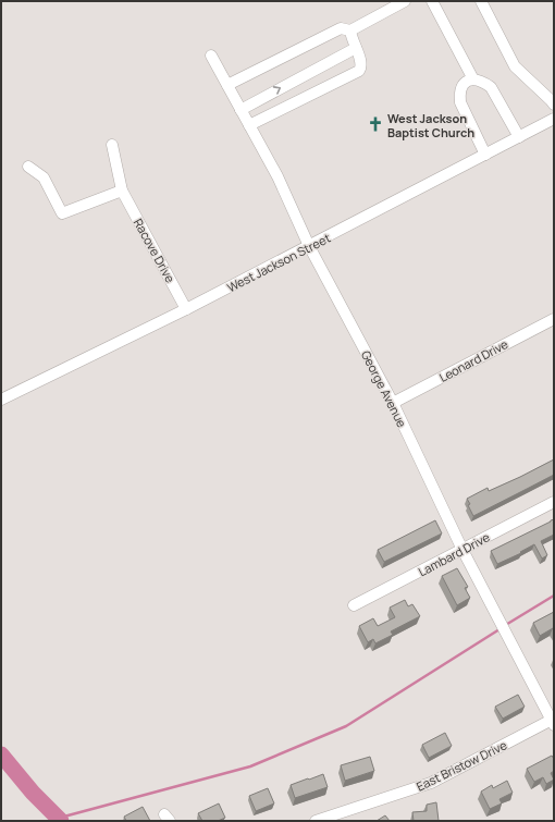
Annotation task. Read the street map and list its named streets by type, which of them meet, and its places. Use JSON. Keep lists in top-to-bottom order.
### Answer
{
  "streets": {
    "street": [
      "Racove Drive",
      "West Jackson Street",
      "Leonard Drive",
      "George Avenue",
      "Lambard Drive",
      "East Bristow Drive"
    ]
  },
  "crossings": [
    ["Racove Drive", "West Jackson Street"],
    ["West Jackson Street", "George Avenue"],
    ["Leonard Drive", "George Avenue"],
    ["George Avenue", "Lambard Drive"],
    ["George Avenue", "East Bristow Drive"]
  ],
  "places": {
    "church": ["West Jackson Baptist Church"]
  }
}
